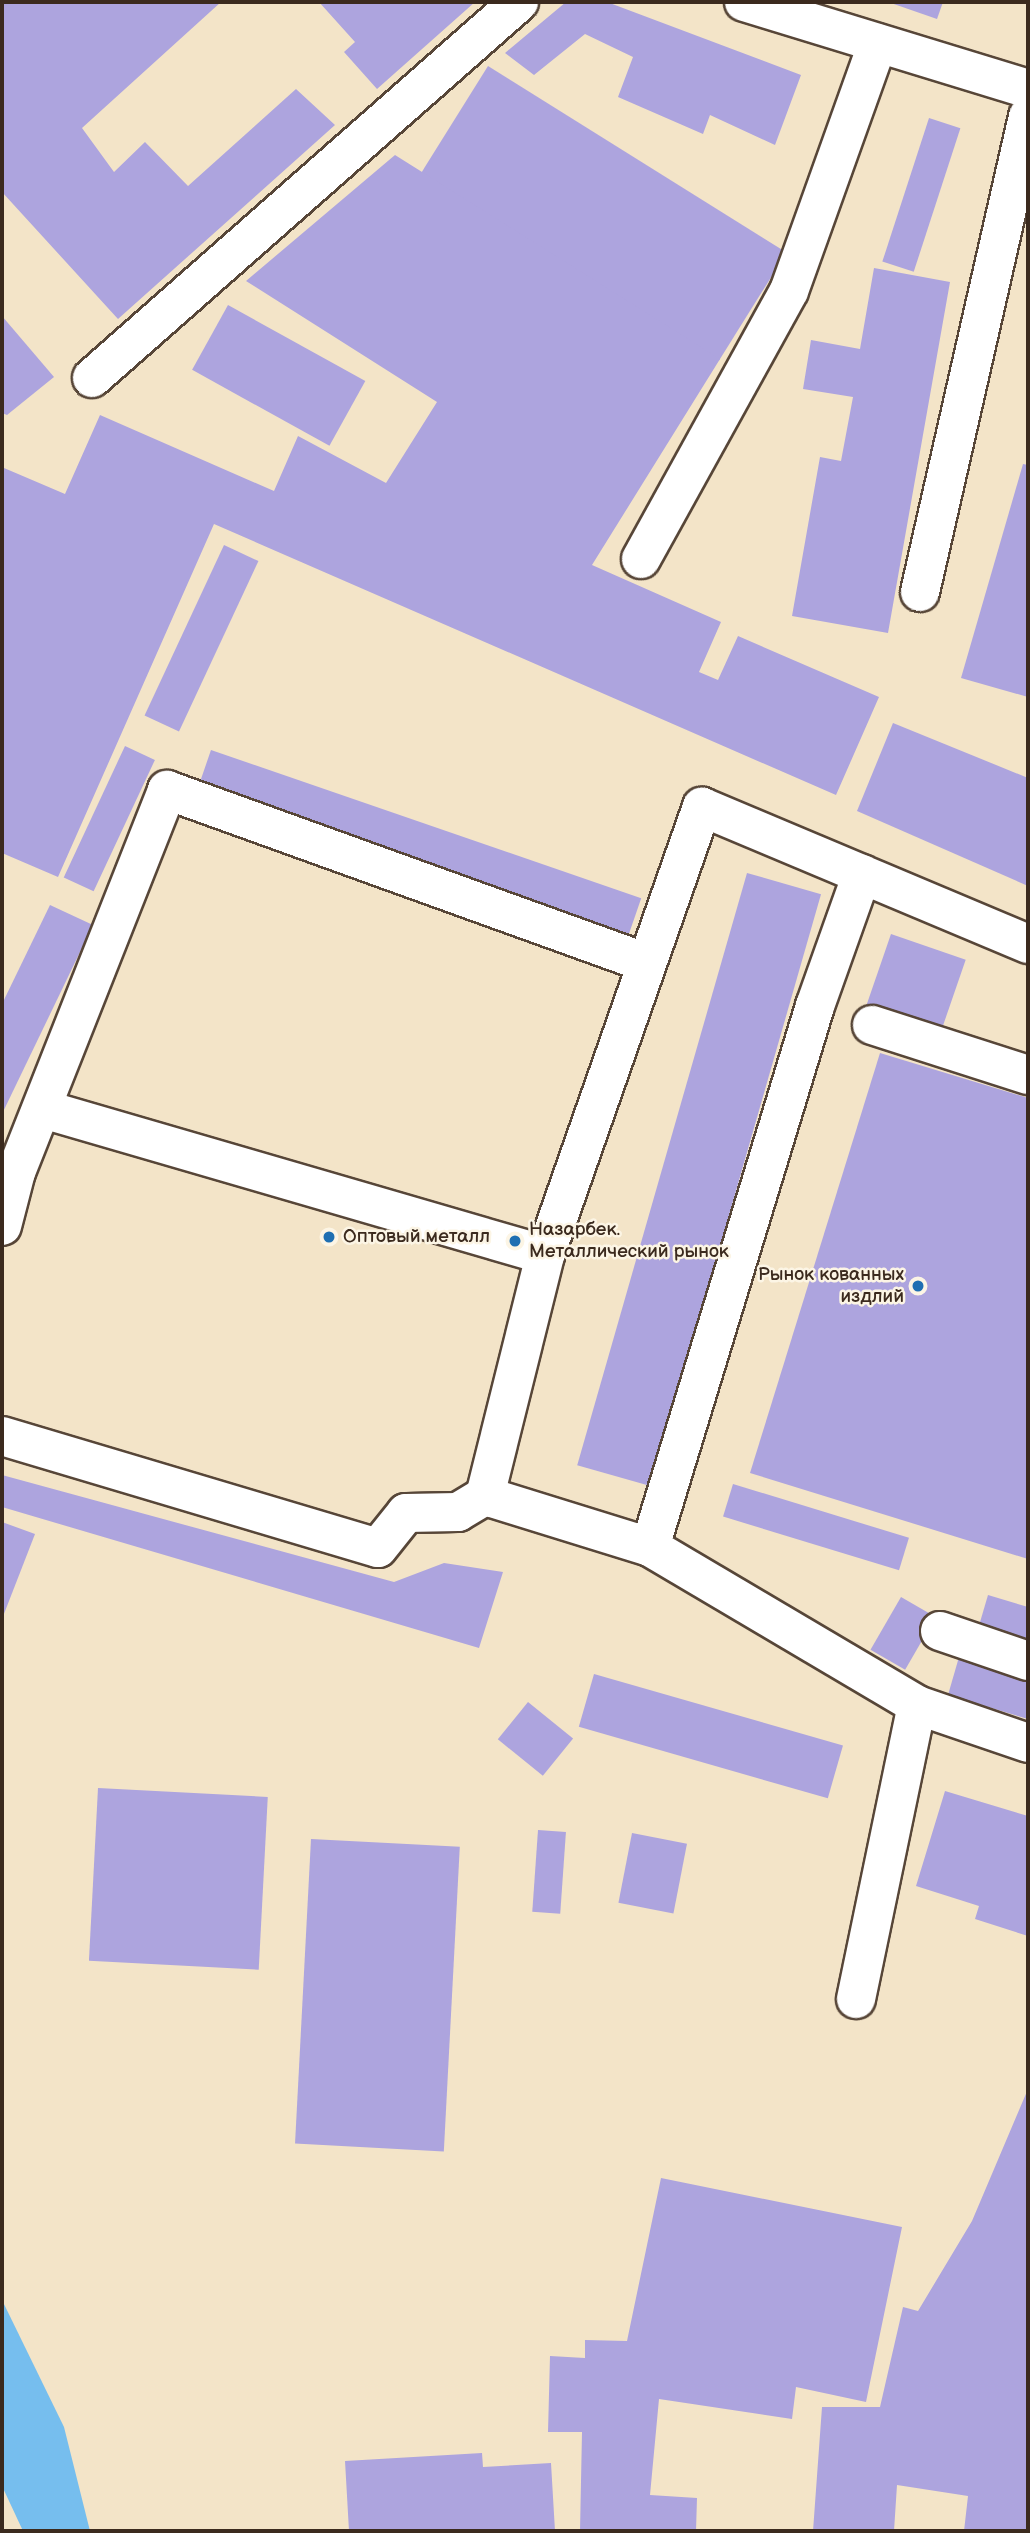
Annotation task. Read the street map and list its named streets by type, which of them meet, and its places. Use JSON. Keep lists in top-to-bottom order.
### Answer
{
  "places": ["Оптовый металл", "Назарбек. Металлический рынок", "Рынок кованных издлий"]
}
